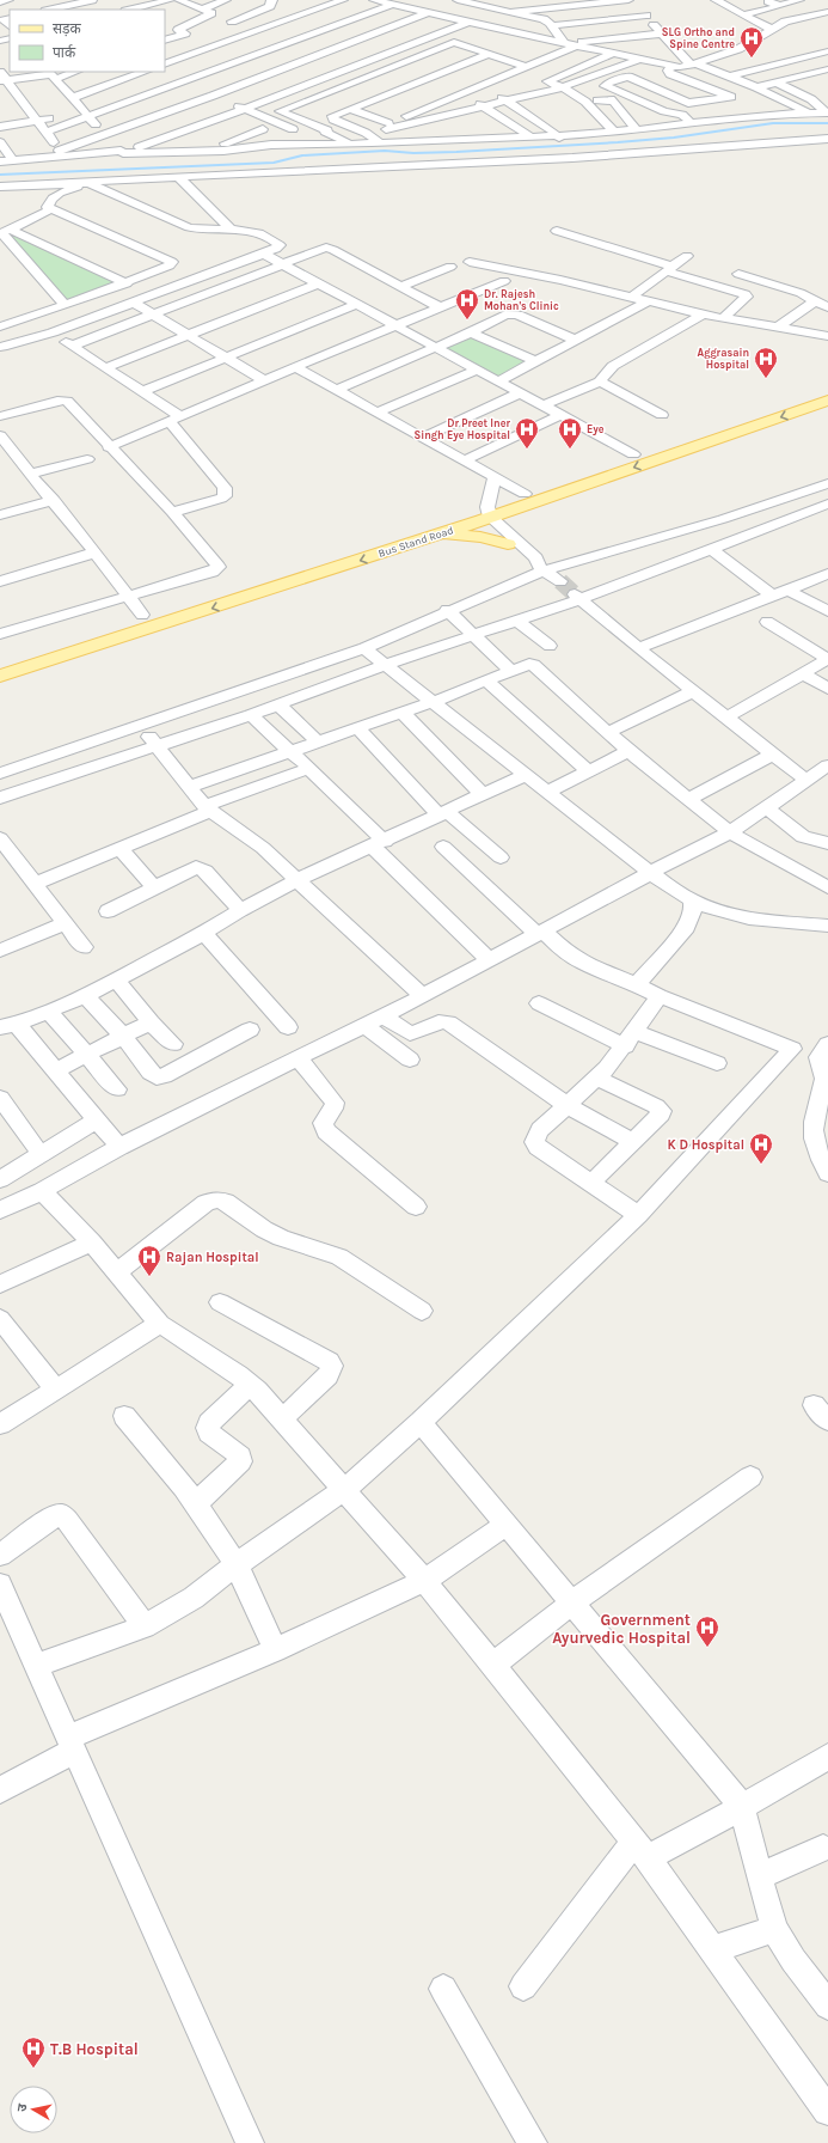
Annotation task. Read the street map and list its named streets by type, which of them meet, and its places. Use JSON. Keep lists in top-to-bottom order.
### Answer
{
  "streets": {
    "main road": ["Bus Stand Road"]
  },
  "places": {
    "hospital": [
      "SLG Ortho and Spine Centre",
      "Dr. Rajesh Mohan's Clinic",
      "Aggrasain Hospital",
      "Dr Preet Iner Singh Eye Hospital",
      "Eye",
      "K D Hospital",
      "Rajan Hospital",
      "Government Ayurvedic Hospital",
      "T.B Hospital"
    ]
  },
  "legend": ["सड़क", "पार्क"],
  "north": "left"
}
